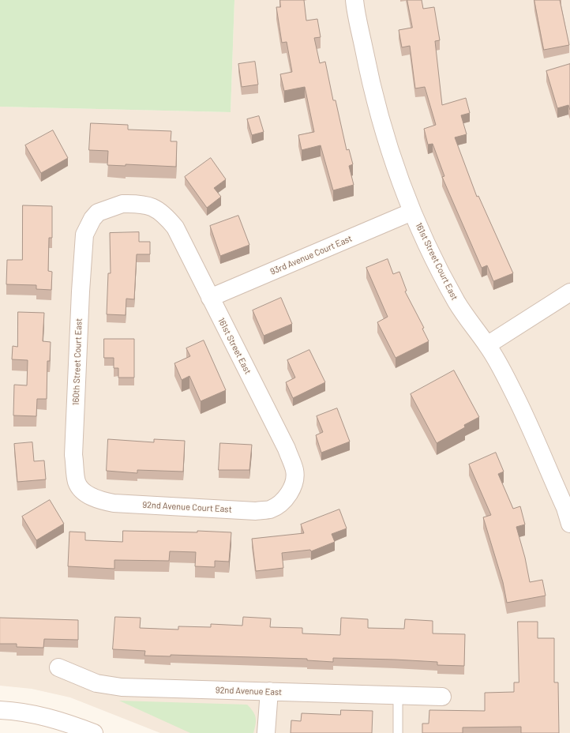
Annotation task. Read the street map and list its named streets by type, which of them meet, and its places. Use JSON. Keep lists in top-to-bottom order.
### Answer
{
  "streets": {
    "street": [
      "93rd Avenue Court East",
      "161st Street Court East",
      "161st Street East",
      "160th Street Court East",
      "92nd Avenue Court East",
      "92nd Avenue East"
    ]
  },
  "crossings": [
    ["93rd Avenue Court East", "161st Street Court East"],
    ["93rd Avenue Court East", "161st Street East"],
    ["161st Street East", "160th Street Court East"],
    ["161st Street East", "92nd Avenue Court East"],
    ["160th Street Court East", "92nd Avenue Court East"]
  ]
}
